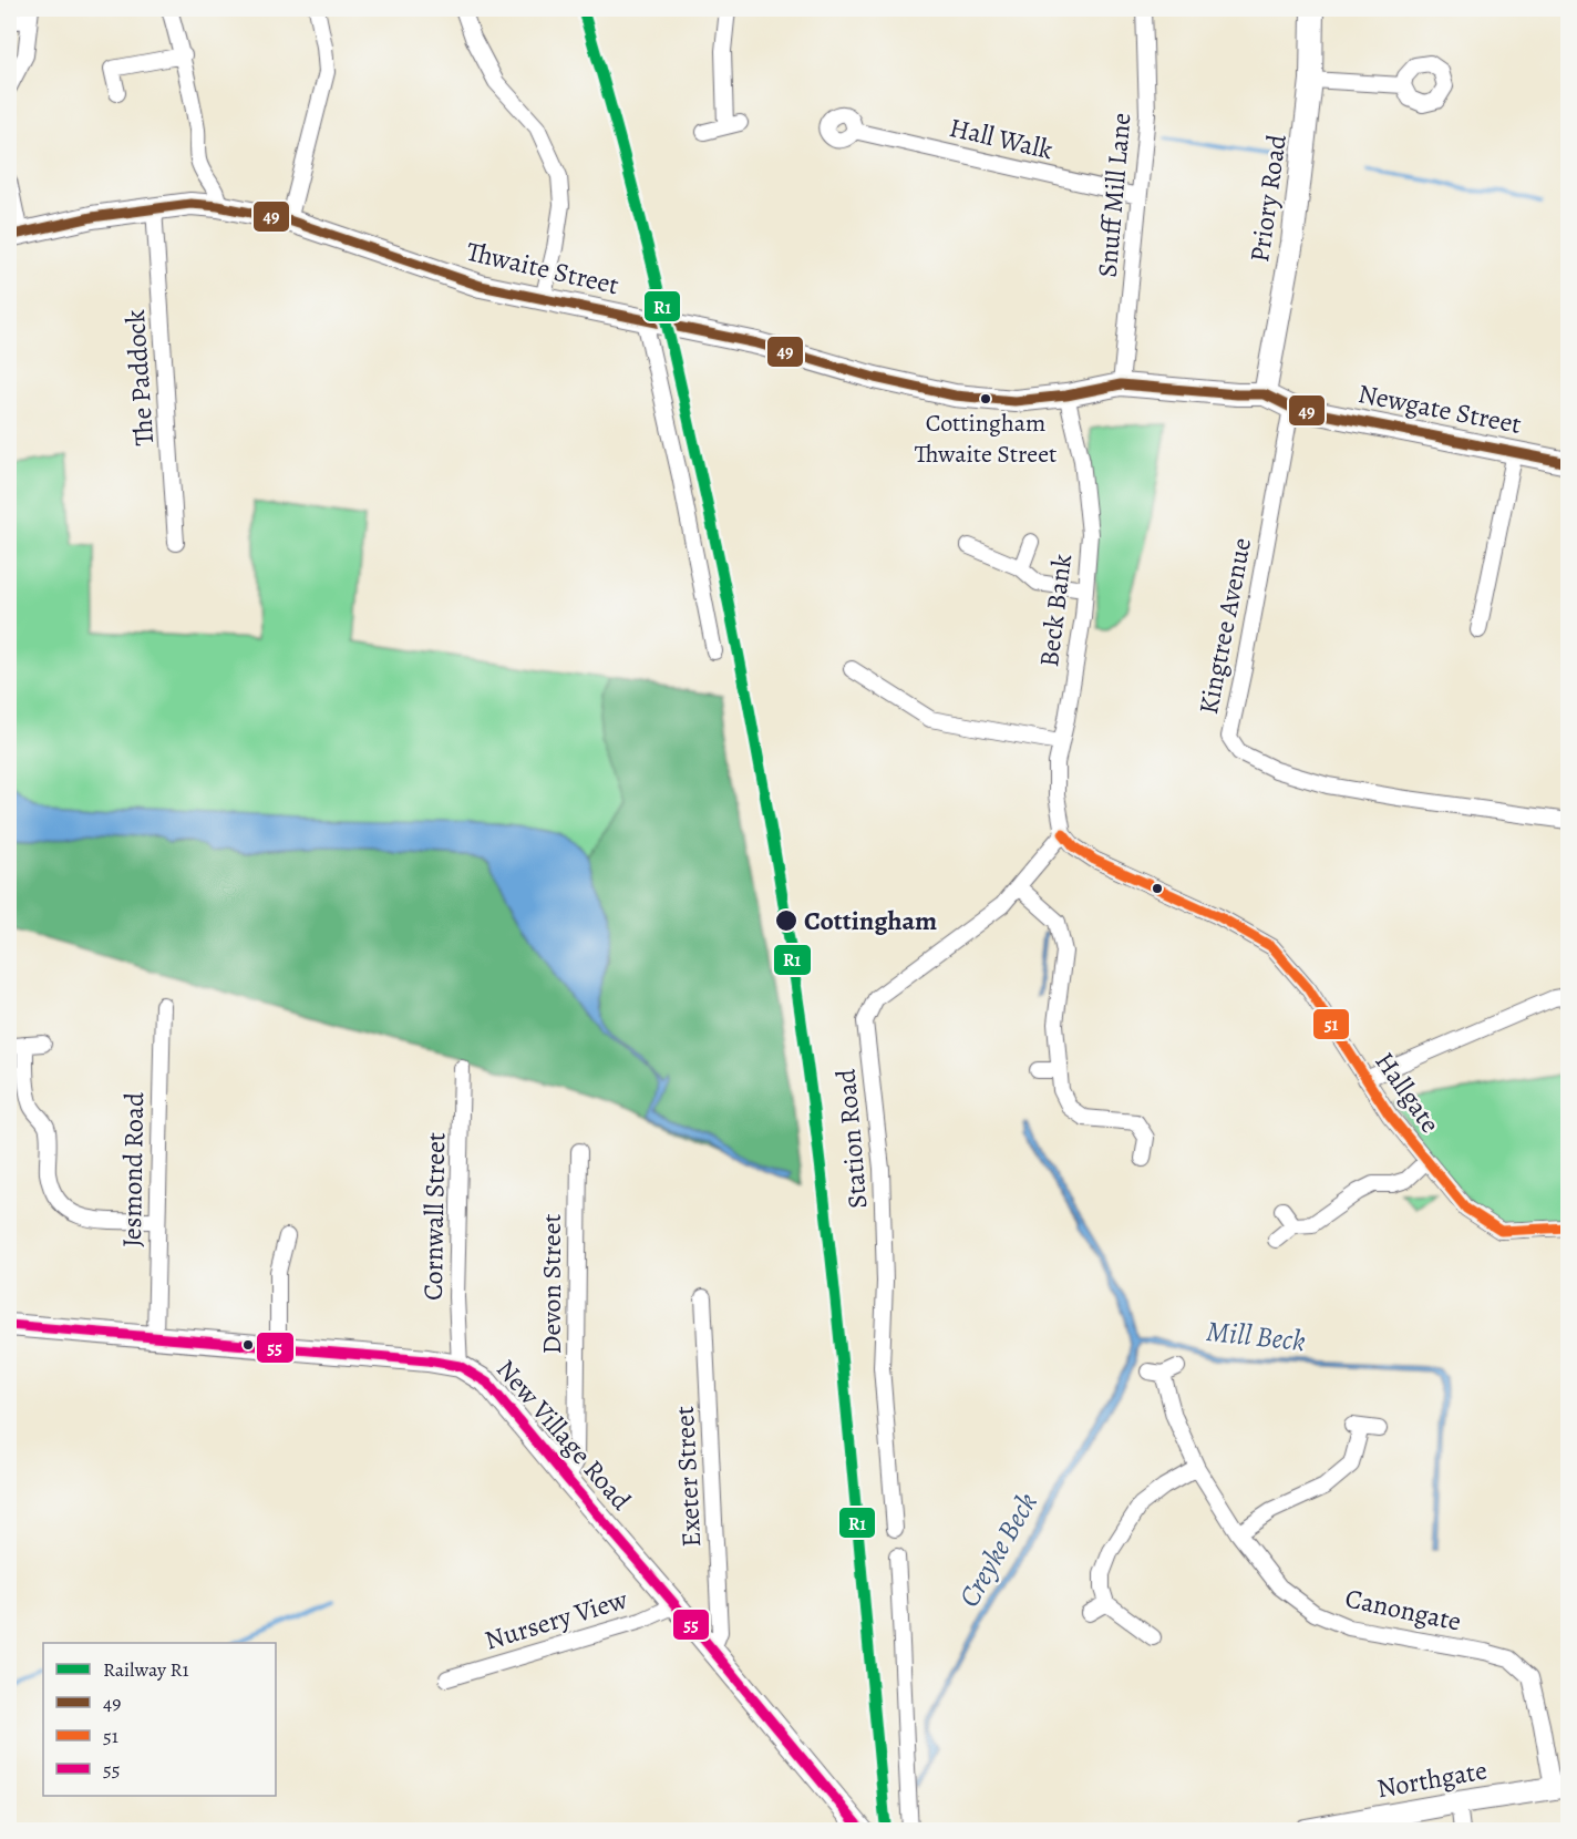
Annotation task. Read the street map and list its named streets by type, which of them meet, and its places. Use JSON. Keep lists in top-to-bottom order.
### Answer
{
  "streets": {
    "street": [
      "Hall Walk",
      "Snuff Mill Lane",
      "Priory Road",
      "Thwaite Street",
      "The Paddock",
      "Newgate Street",
      "Beck Bank",
      "Kingtree Avenue",
      "Hallgate",
      "Station Road",
      "Jesmond Road",
      "Cornwall Street",
      "Devon Street",
      "New Village Road",
      "Exeter Street",
      "Canongate",
      "Nursery View",
      "Northgate"
    ]
  },
  "crossings": [
    ["Hall Walk", "Snuff Mill Lane"],
    ["Snuff Mill Lane", "Newgate Street"],
    ["Priory Road", "Newgate Street"],
    ["Thwaite Street", "The Paddock"],
    ["Thwaite Street", "Newgate Street"],
    ["Thwaite Street", "Beck Bank"],
    ["Newgate Street", "Beck Bank"],
    ["Newgate Street", "Kingtree Avenue"],
    ["Beck Bank", "Hallgate"],
    ["Beck Bank", "Station Road"],
    ["Hallgate", "Station Road"],
    ["Jesmond Road", "New Village Road"],
    ["Cornwall Street", "New Village Road"],
    ["Devon Street", "New Village Road"],
    ["New Village Road", "Exeter Street"],
    ["New Village Road", "Nursery View"],
    ["Canongate", "Northgate"]
  ],
  "water": ["Mill Beck", "Creyke Beck"],
  "places": ["Cottingham Thwaite Street", "Cottingham"],
  "lines": [
    "rail line R1",
    "transit line 49",
    "transit line 51",
    "transit line 55"
  ],
  "legend": [
    "Railway R1",
    "49",
    "51",
    "55"
  ]
}
